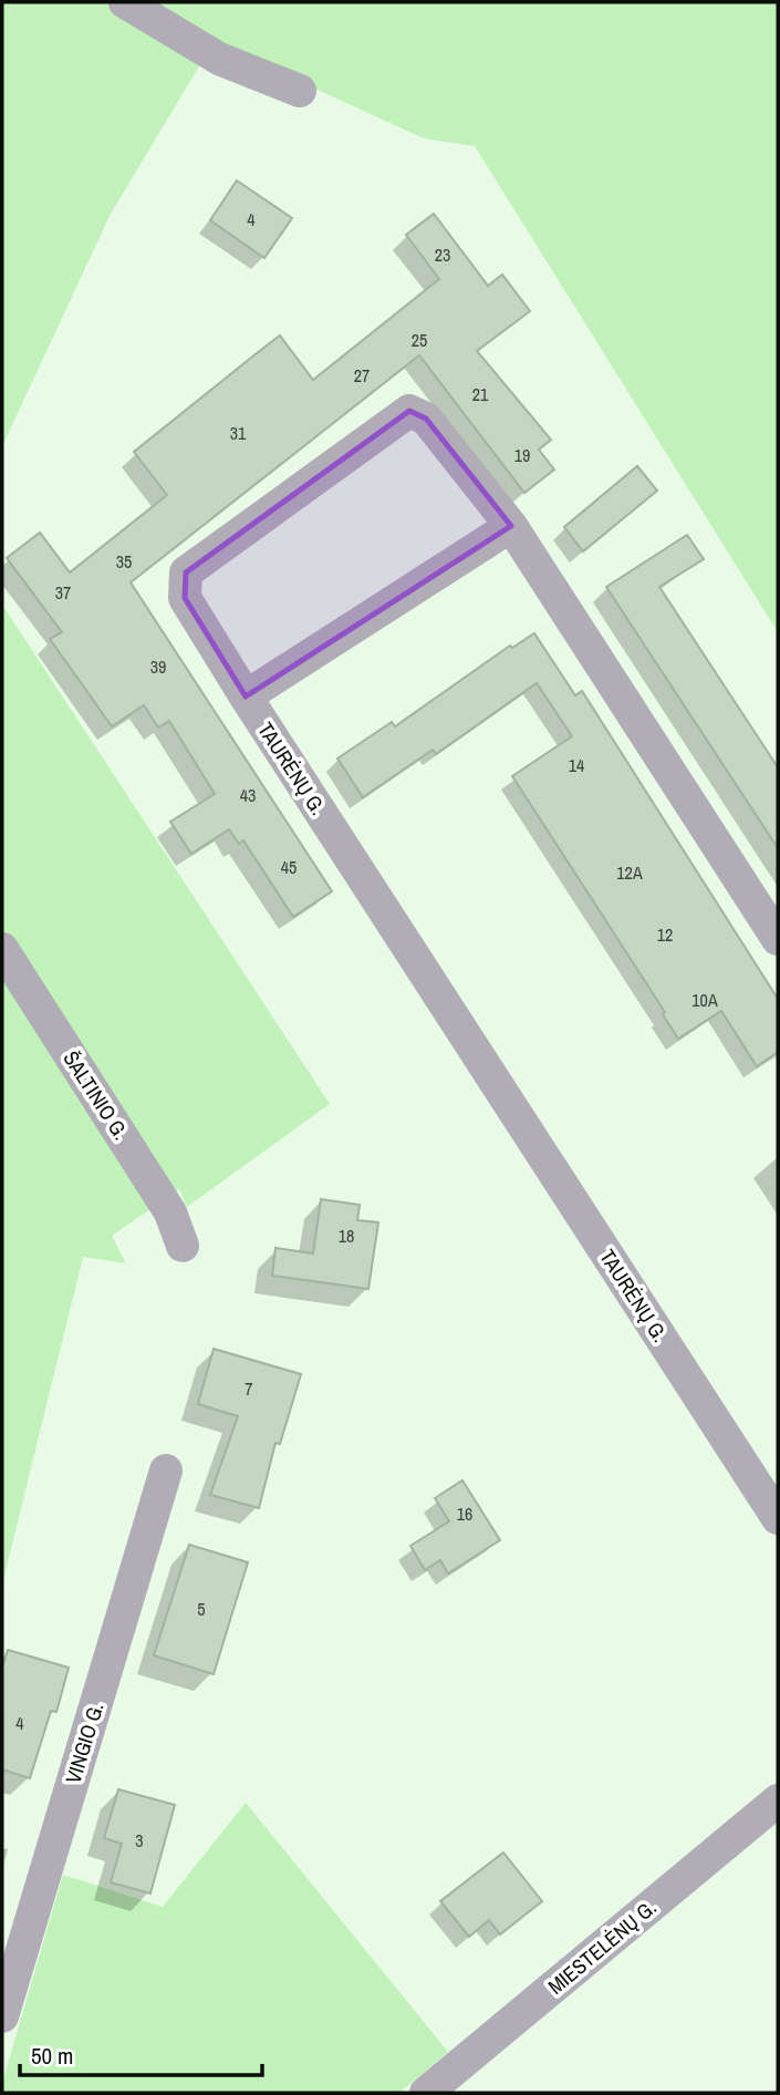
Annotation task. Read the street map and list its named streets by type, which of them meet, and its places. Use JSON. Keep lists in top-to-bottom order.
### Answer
{
  "streets": {
    "street": [
      "TAURĖNŲ G.",
      "ŠALTINIO G.",
      "VINGIO G.",
      "MIESTELĖNŲ G."
    ]
  },
  "house_numbers": [
    "4",
    "23",
    "25",
    "27",
    "21",
    "31",
    "19",
    "35",
    "37",
    "39",
    "14",
    "43",
    "45",
    "12A",
    "12",
    "10A",
    "18",
    "7",
    "16",
    "5",
    "4",
    "3"
  ],
  "scale_bar": "50 m"
}
